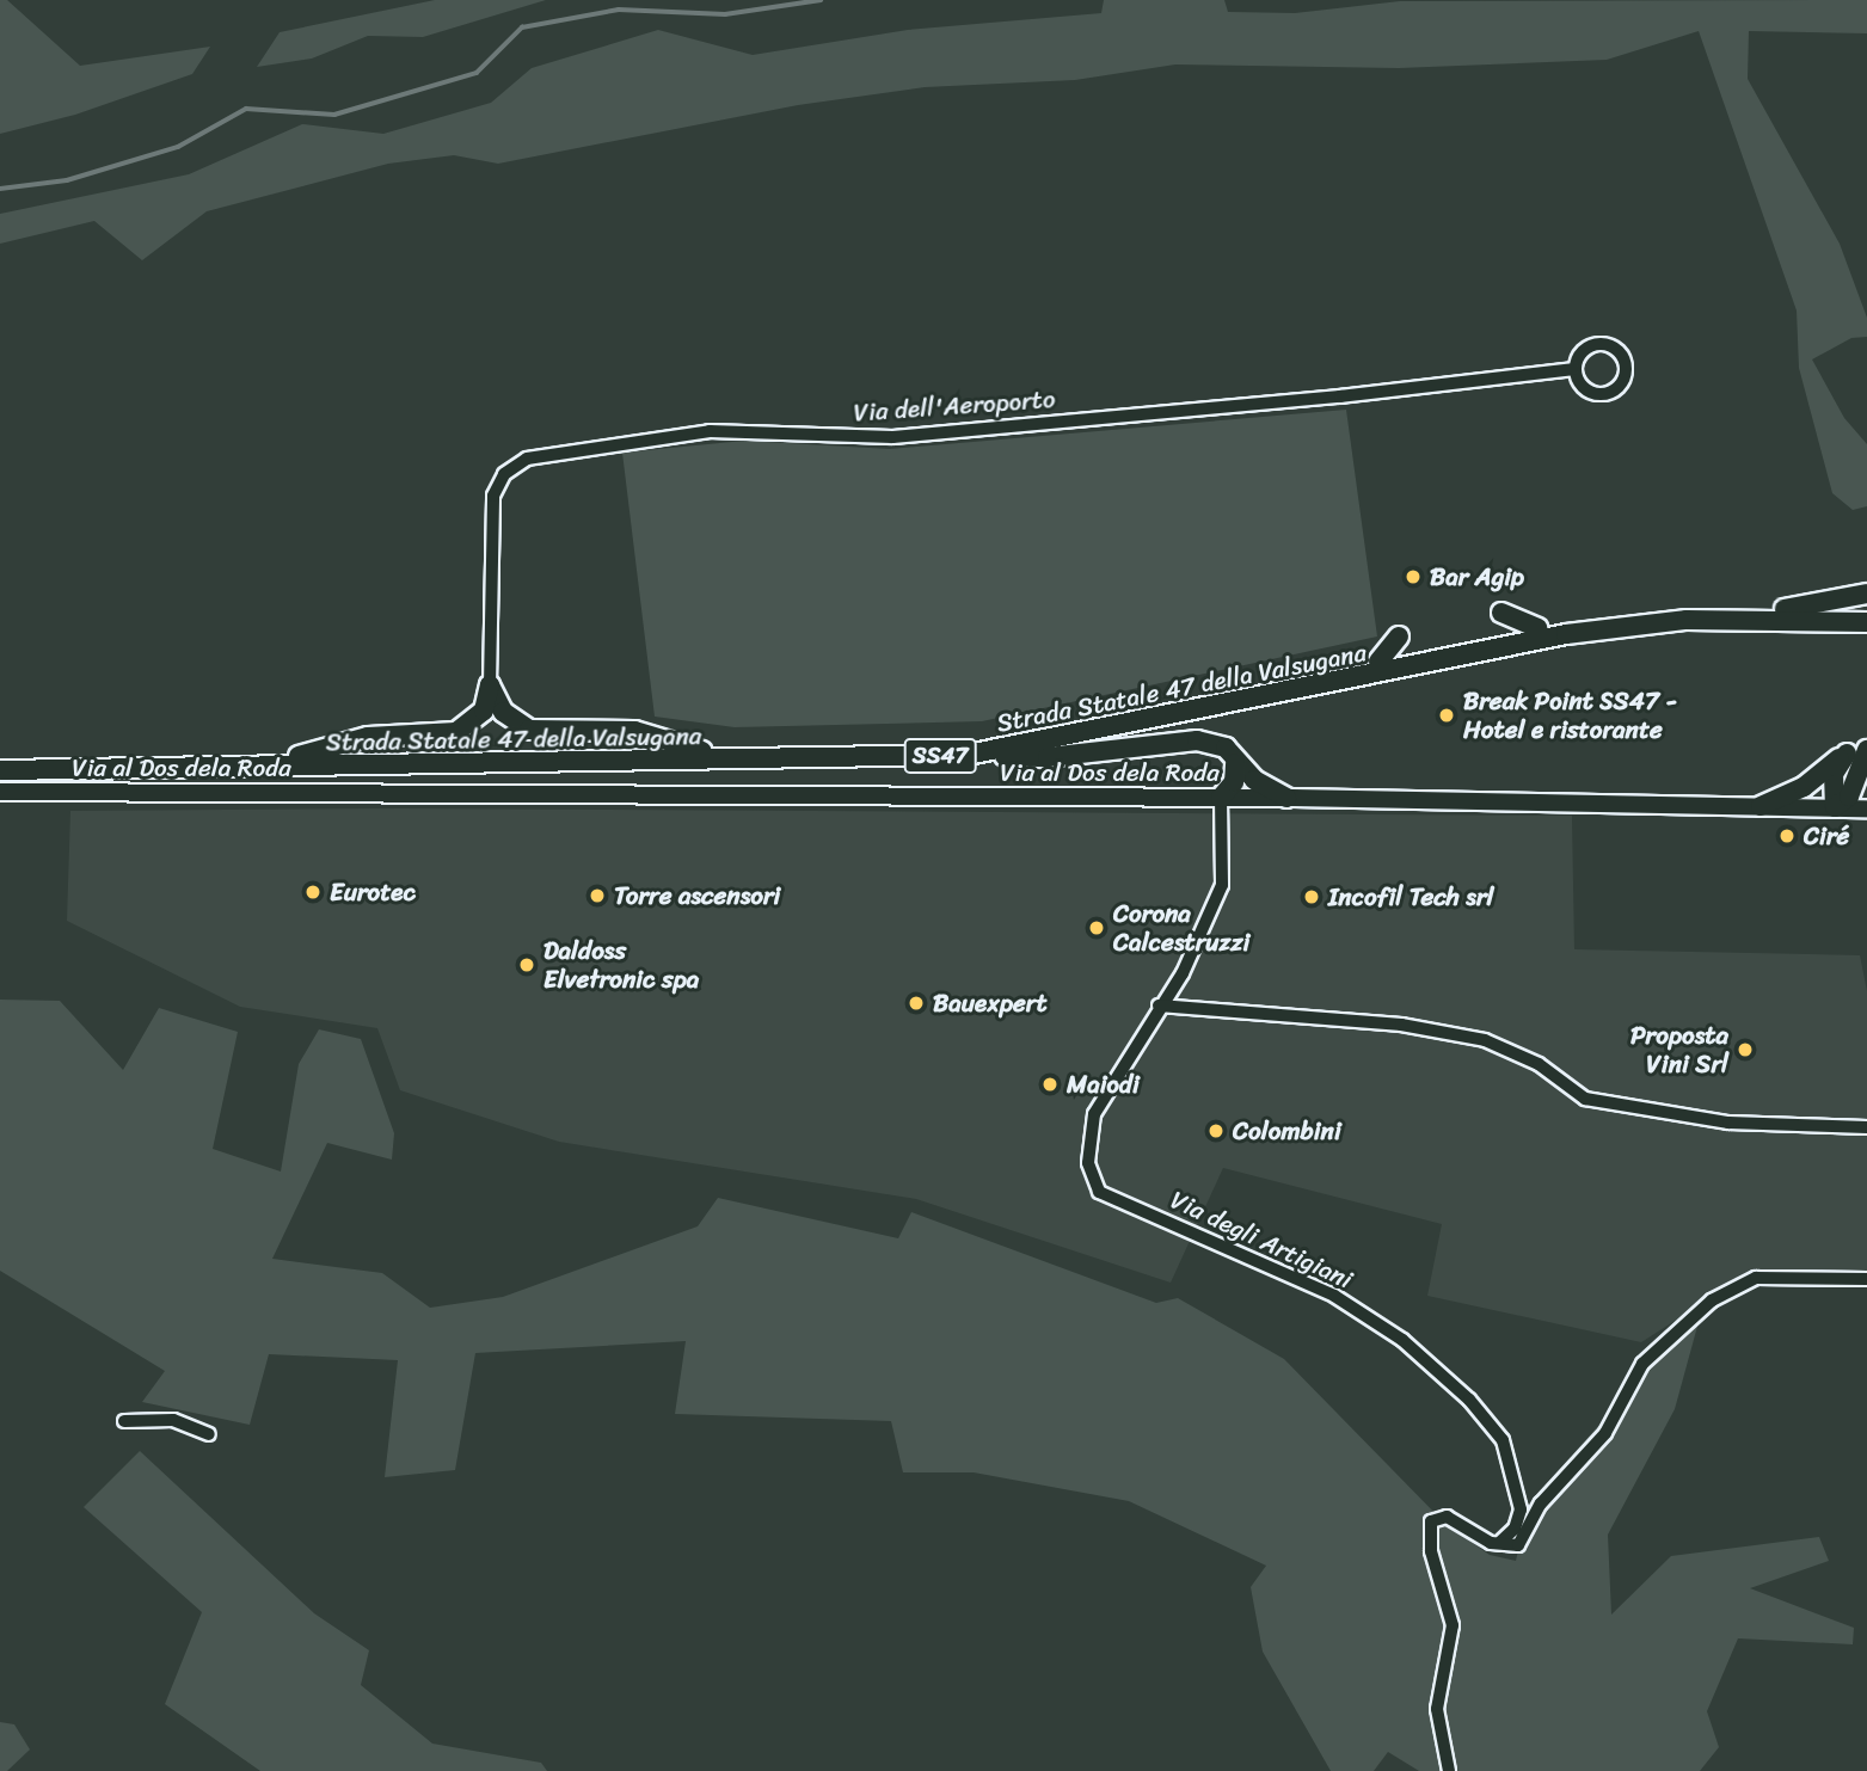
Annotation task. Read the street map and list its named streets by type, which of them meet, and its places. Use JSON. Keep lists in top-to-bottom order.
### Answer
{
  "streets": {
    "highway": ["Strada Statale 47 della Valsugana", "SS47"],
    "main road": ["Via al Dos dela Roda"],
    "street": ["Via dell'Aeroporto", "Via degli Artigiani"]
  },
  "crossings": [
    ["Via al Dos dela Roda", "Via degli Artigiani"]
  ],
  "places": [
    "Bar Agip",
    "Break Point SS47 - Hotel e ristorante",
    "Ciré",
    "Eurotec",
    "Torre ascensori",
    "Incofil Tech srl",
    "Corona Calcestruzzi",
    "Daldoss Elvetronic spa",
    "Bauexpert",
    "Proposta Vini Srl",
    "Maiodi",
    "Colombini"
  ]
}
